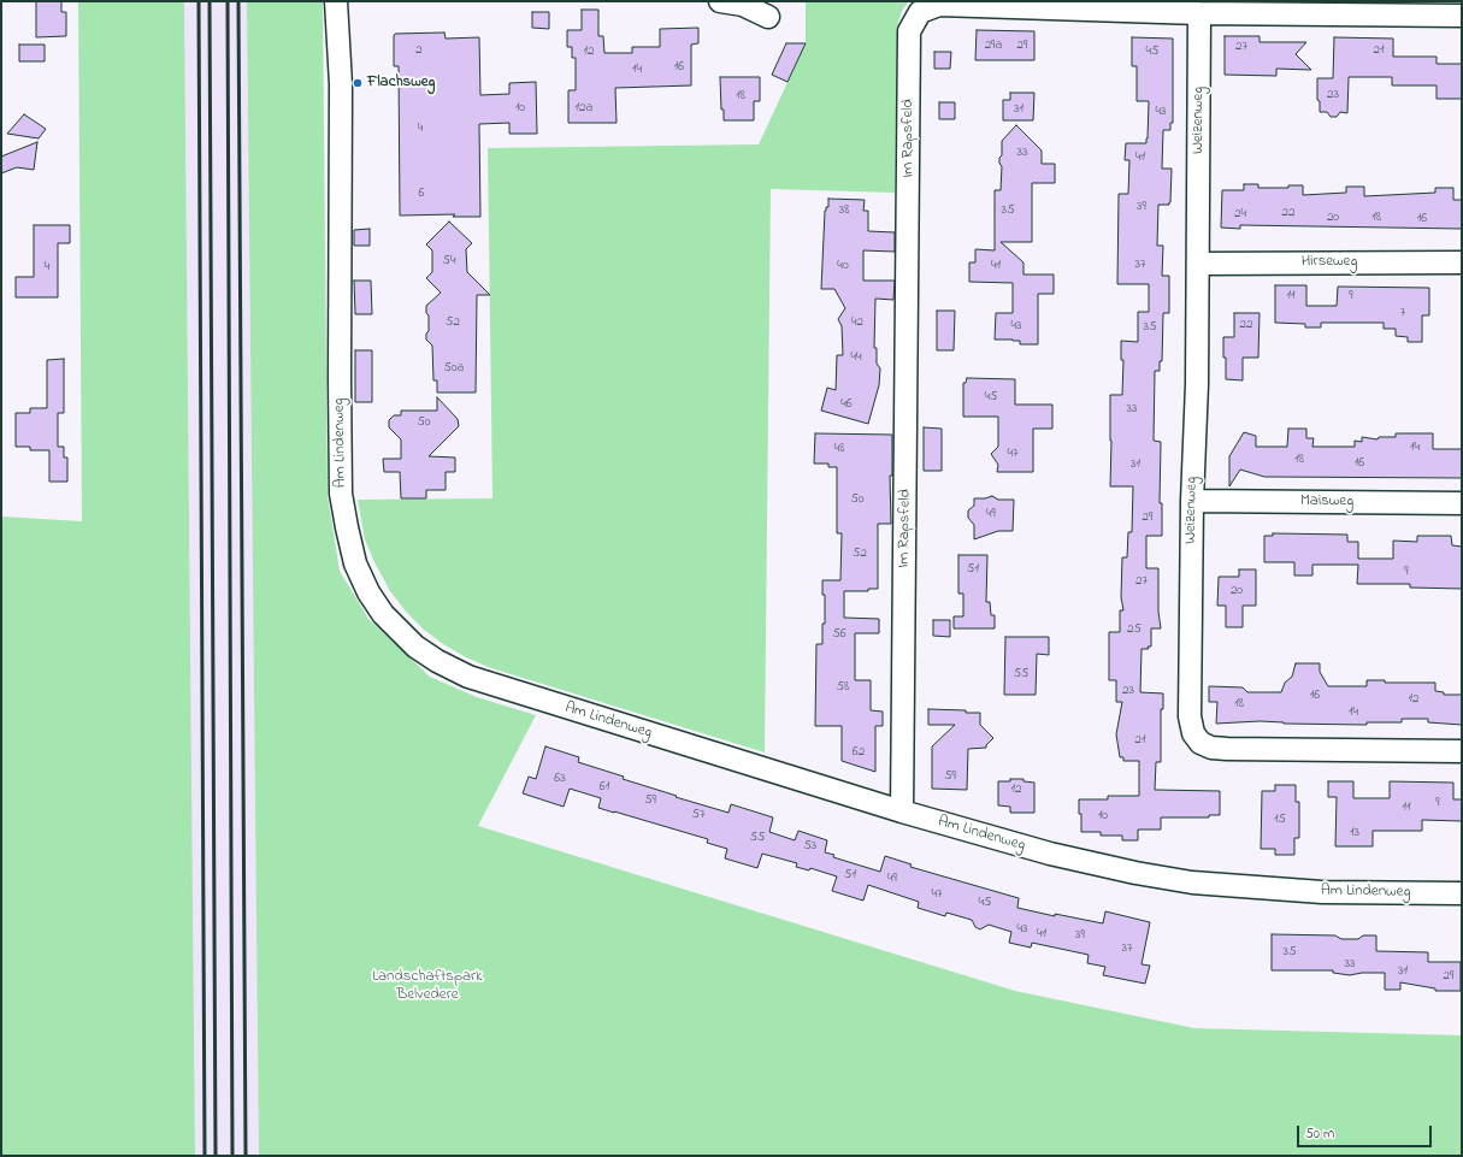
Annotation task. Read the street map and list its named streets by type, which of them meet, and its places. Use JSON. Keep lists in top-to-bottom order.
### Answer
{
  "streets": {
    "street": [
      "Weizenweg",
      "Im Rapsfeld",
      "Hirseweg",
      "Am Lindenweg",
      "Maisweg"
    ]
  },
  "crossings": [
    ["Weizenweg", "Im Rapsfeld"],
    ["Weizenweg", "Hirseweg"],
    ["Weizenweg", "Maisweg"],
    ["Im Rapsfeld", "Am Lindenweg"]
  ],
  "parks": ["Landschaftspark Belvedere"],
  "places": ["Flachsweg"],
  "house_numbers": [
    "29a",
    "29",
    "27",
    "2",
    "21",
    "12",
    "45",
    "16",
    "14",
    "23",
    "18",
    "10",
    "12a",
    "31",
    "43",
    "4",
    "33",
    "41",
    "6",
    "39",
    "38",
    "35",
    "22",
    "24",
    "20",
    "18",
    "16",
    "54",
    "37",
    "40",
    "41",
    "4",
    "11",
    "9",
    "7",
    "52",
    "42",
    "22",
    "43",
    "35",
    "44",
    "50a",
    "45",
    "46",
    "33",
    "50",
    "14",
    "48",
    "47",
    "18",
    "16",
    "31",
    "50",
    "49",
    "29",
    "52",
    "51",
    "9",
    "27",
    "20",
    "25",
    "56",
    "55",
    "58",
    "23",
    "16",
    "12",
    "18",
    "14",
    "21",
    "62",
    "59",
    "63",
    "61",
    "12",
    "59",
    "9",
    "11",
    "57",
    "10",
    "15",
    "13",
    "55",
    "53",
    "51",
    "49",
    "47",
    "45",
    "43",
    "41",
    "39",
    "37",
    "35",
    "33",
    "31",
    "29"
  ],
  "scale_bar": "50 m"
}
